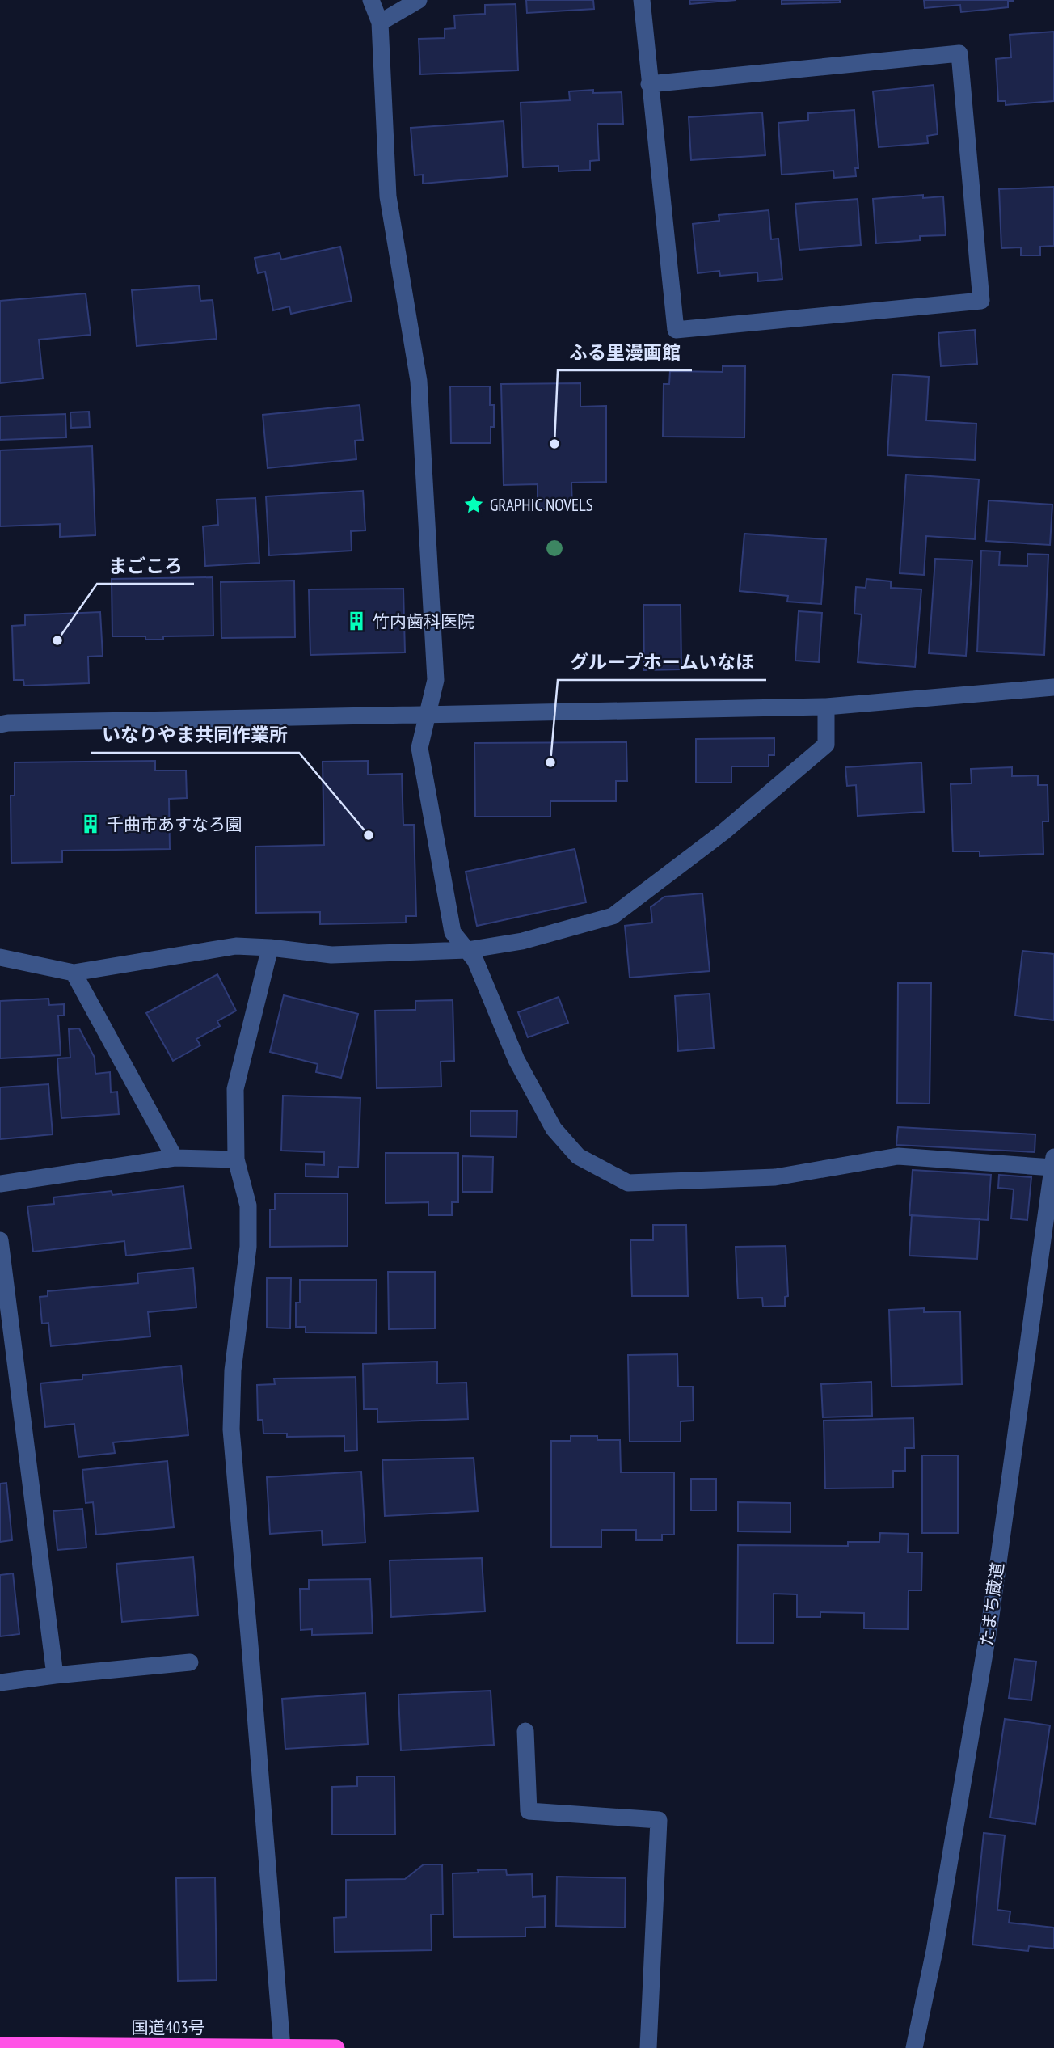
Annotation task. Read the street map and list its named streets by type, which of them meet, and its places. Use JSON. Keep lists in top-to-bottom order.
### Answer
{
  "streets": {
    "highway": ["国道403号"],
    "street": ["たまち蔵道"]
  },
  "places": {
    "other": [
      "ふる里漫画館",
      "まごころ",
      "グループホームいなほ",
      "いなりやま共同作業所"
    ],
    "place": ["GRAPHIC NOVELS"],
    "building": ["竹内歯科医院", "千曲市あすなろ園"]
  }
}
